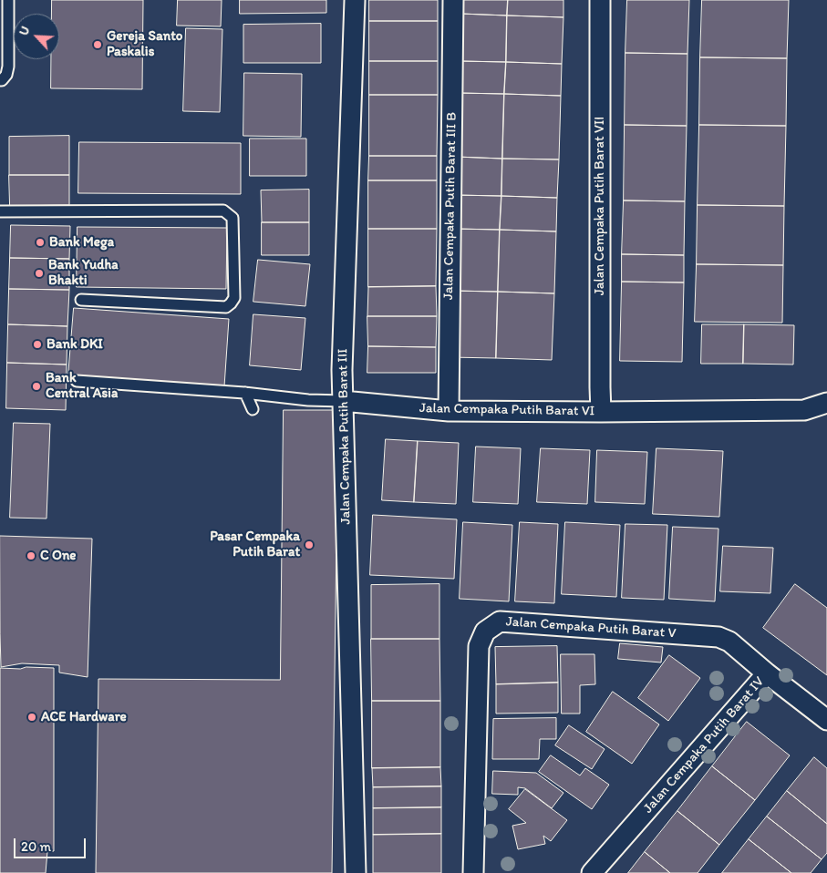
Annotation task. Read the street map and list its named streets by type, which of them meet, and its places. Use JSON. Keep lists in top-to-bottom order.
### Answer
{
  "streets": {
    "street": [
      "Jalan Cempaka Putih Barat III B",
      "Jalan Cempaka Putih Barat VII",
      "Jalan Cempaka Putih Barat VI",
      "Jalan Cempaka Putih Barat III",
      "Jalan Cempaka Putih Barat V",
      "Jalan Cempaka Putih Barat IV"
    ]
  },
  "crossings": [
    ["Jalan Cempaka Putih Barat III B", "Jalan Cempaka Putih Barat VI"],
    ["Jalan Cempaka Putih Barat VII", "Jalan Cempaka Putih Barat VI"],
    ["Jalan Cempaka Putih Barat VI", "Jalan Cempaka Putih Barat III"],
    ["Jalan Cempaka Putih Barat V", "Jalan Cempaka Putih Barat IV"]
  ],
  "places": [
    "Gereja Santo Paskalis",
    "Bank Mega",
    "Bank Yudha Bhakti",
    "Bank DKI",
    "Bank Central Asia",
    "Pasar Cempaka Putih Barat",
    "C One",
    "ACE Hardware"
  ],
  "scale_bar": "20 m",
  "north": "top left"
}
